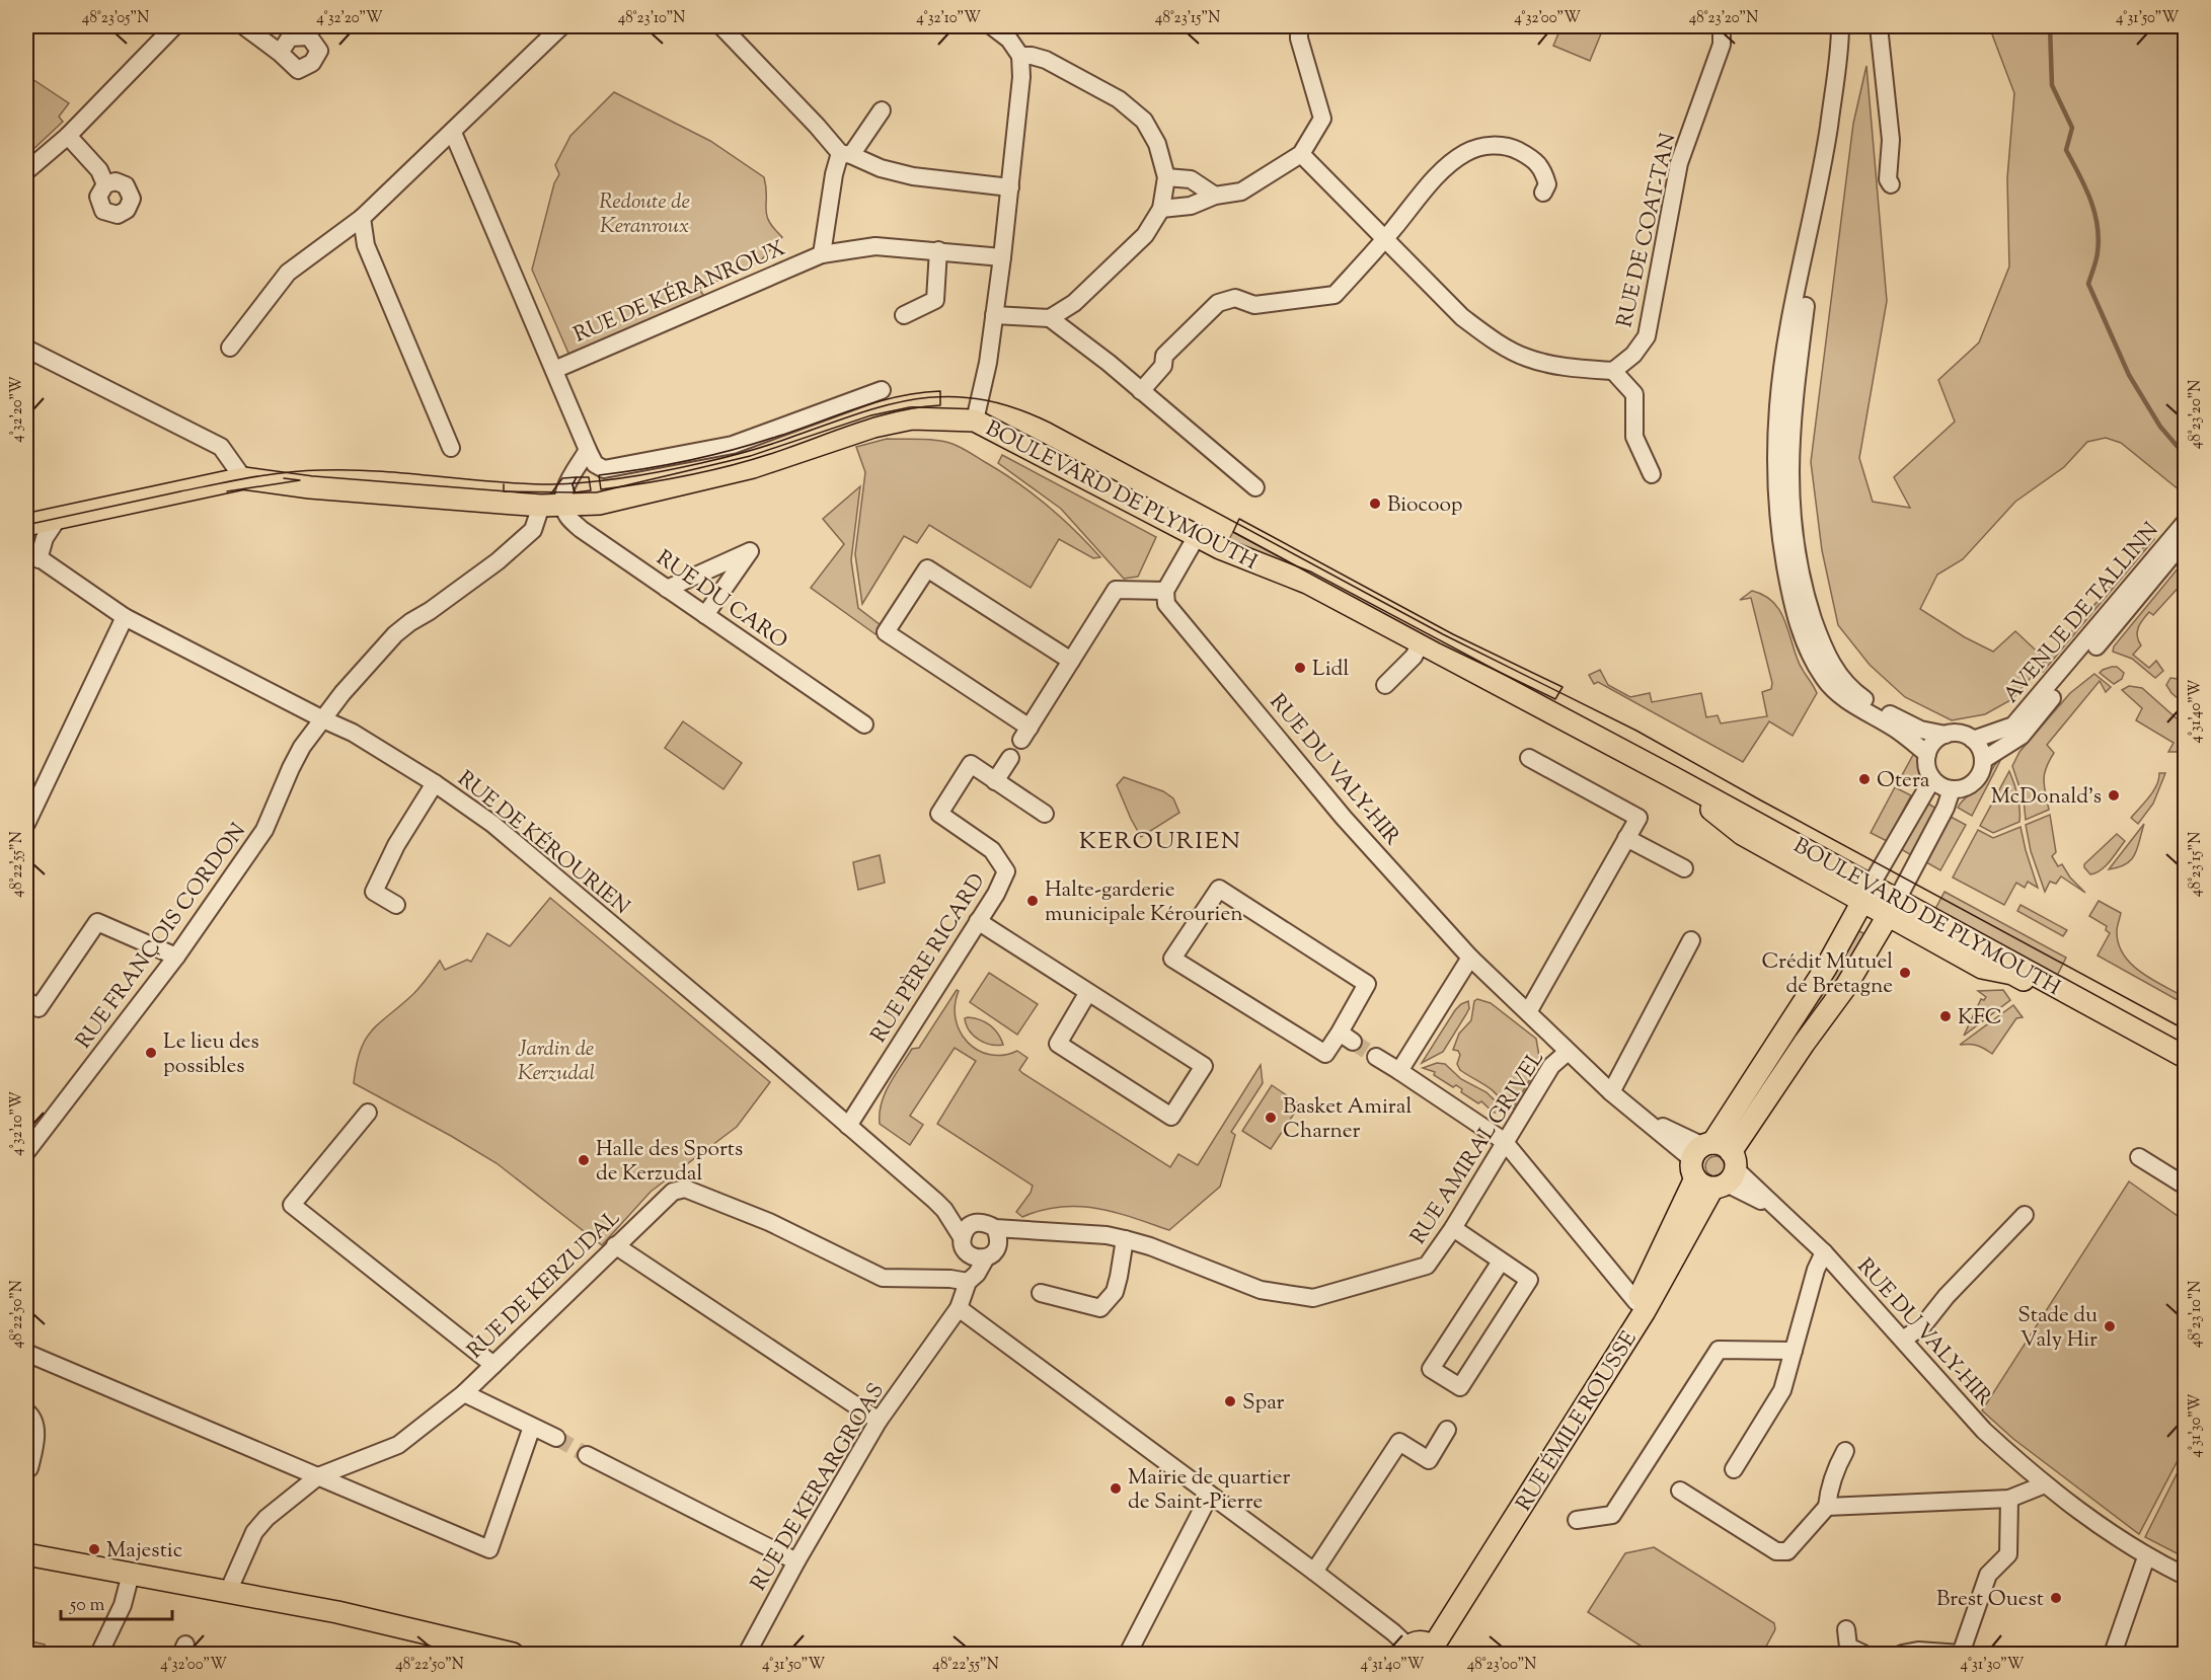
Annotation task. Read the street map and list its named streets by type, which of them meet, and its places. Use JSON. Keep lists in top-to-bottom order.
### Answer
{
  "streets": {
    "main road": ["BOULEVARD DE PLYMOUTH", "RUE ÉMILE ROUSSE"],
    "street": [
      "RUE DE COAT-TAN",
      "RUE DE KÉRANROUX",
      "RUE DU CARO",
      "AVENUE DE TALLINN",
      "RUE DU VALY-HIR",
      "RUE DE KÉROURIEN",
      "RUE FRANÇOIS CORDON",
      "RUE PÈRE RICARD",
      "RUE AMIRAL GRIVEL",
      "RUE DE KERZUDAL",
      "RUE DE KERARGROAS"
    ]
  },
  "crossings": [
    ["BOULEVARD DE PLYMOUTH", "RUE DU CARO"],
    ["BOULEVARD DE PLYMOUTH", "RUE DE KÉROURIEN"],
    ["BOULEVARD DE PLYMOUTH", "RUE FRANÇOIS CORDON"],
    ["BOULEVARD DE PLYMOUTH", "RUE ÉMILE ROUSSE"],
    ["AVENUE DE TALLINN", "RUE ÉMILE ROUSSE"],
    ["RUE DU VALY-HIR", "RUE AMIRAL GRIVEL"],
    ["RUE DU VALY-HIR", "RUE ÉMILE ROUSSE"],
    ["RUE DE KÉROURIEN", "RUE FRANÇOIS CORDON"],
    ["RUE DE KÉROURIEN", "RUE PÈRE RICARD"],
    ["RUE DE KÉROURIEN", "RUE AMIRAL GRIVEL"],
    ["RUE DE KÉROURIEN", "RUE DE KERARGROAS"],
    ["RUE AMIRAL GRIVEL", "RUE DE KERARGROAS"],
    ["RUE DE KERZUDAL", "RUE DE KERARGROAS"]
  ],
  "districts": ["KEROURIEN"],
  "parks": ["Redoute de Keranroux", "Jardin de Kerzudal"],
  "places": [
    "Biocoop",
    "Lidl",
    "Otera",
    "McDonald's",
    "Halte-garderie municipale Kérourien",
    "Crédit Mutuel de Bretagne",
    "KFC",
    "Le lieu des possibles",
    "Basket Amiral Charner",
    "Halle des Sports de Kerzudal",
    "Stade du Valy Hir",
    "Spar",
    "Mairie de quartier de Saint-Pierre",
    "Majestic",
    "Brest Ouest"
  ],
  "scale_bar": "50 m",
  "coordinates": [
    "48°23'05\"N",
    "4°32'20\"W",
    "48°23'10\"N",
    "4°32'10\"W",
    "48°23'15\"N",
    "4°32'00\"W",
    "48°23'20\"N",
    "4°31'50\"W",
    "4°31'40\"W",
    "48°22'55\"N",
    "48°22'50\"N",
    "4°31'30\"W",
    "48°23'00\"N"
  ]
}
